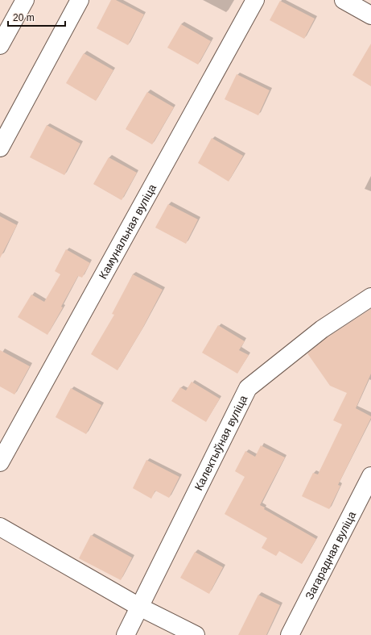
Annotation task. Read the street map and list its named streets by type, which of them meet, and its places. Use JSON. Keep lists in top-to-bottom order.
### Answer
{
  "streets": {
    "street": ["Камунальная вуліца", "Калектыўная вуліца", "Загарадная вуліца"]
  },
  "scale_bar": "20 m"
}
